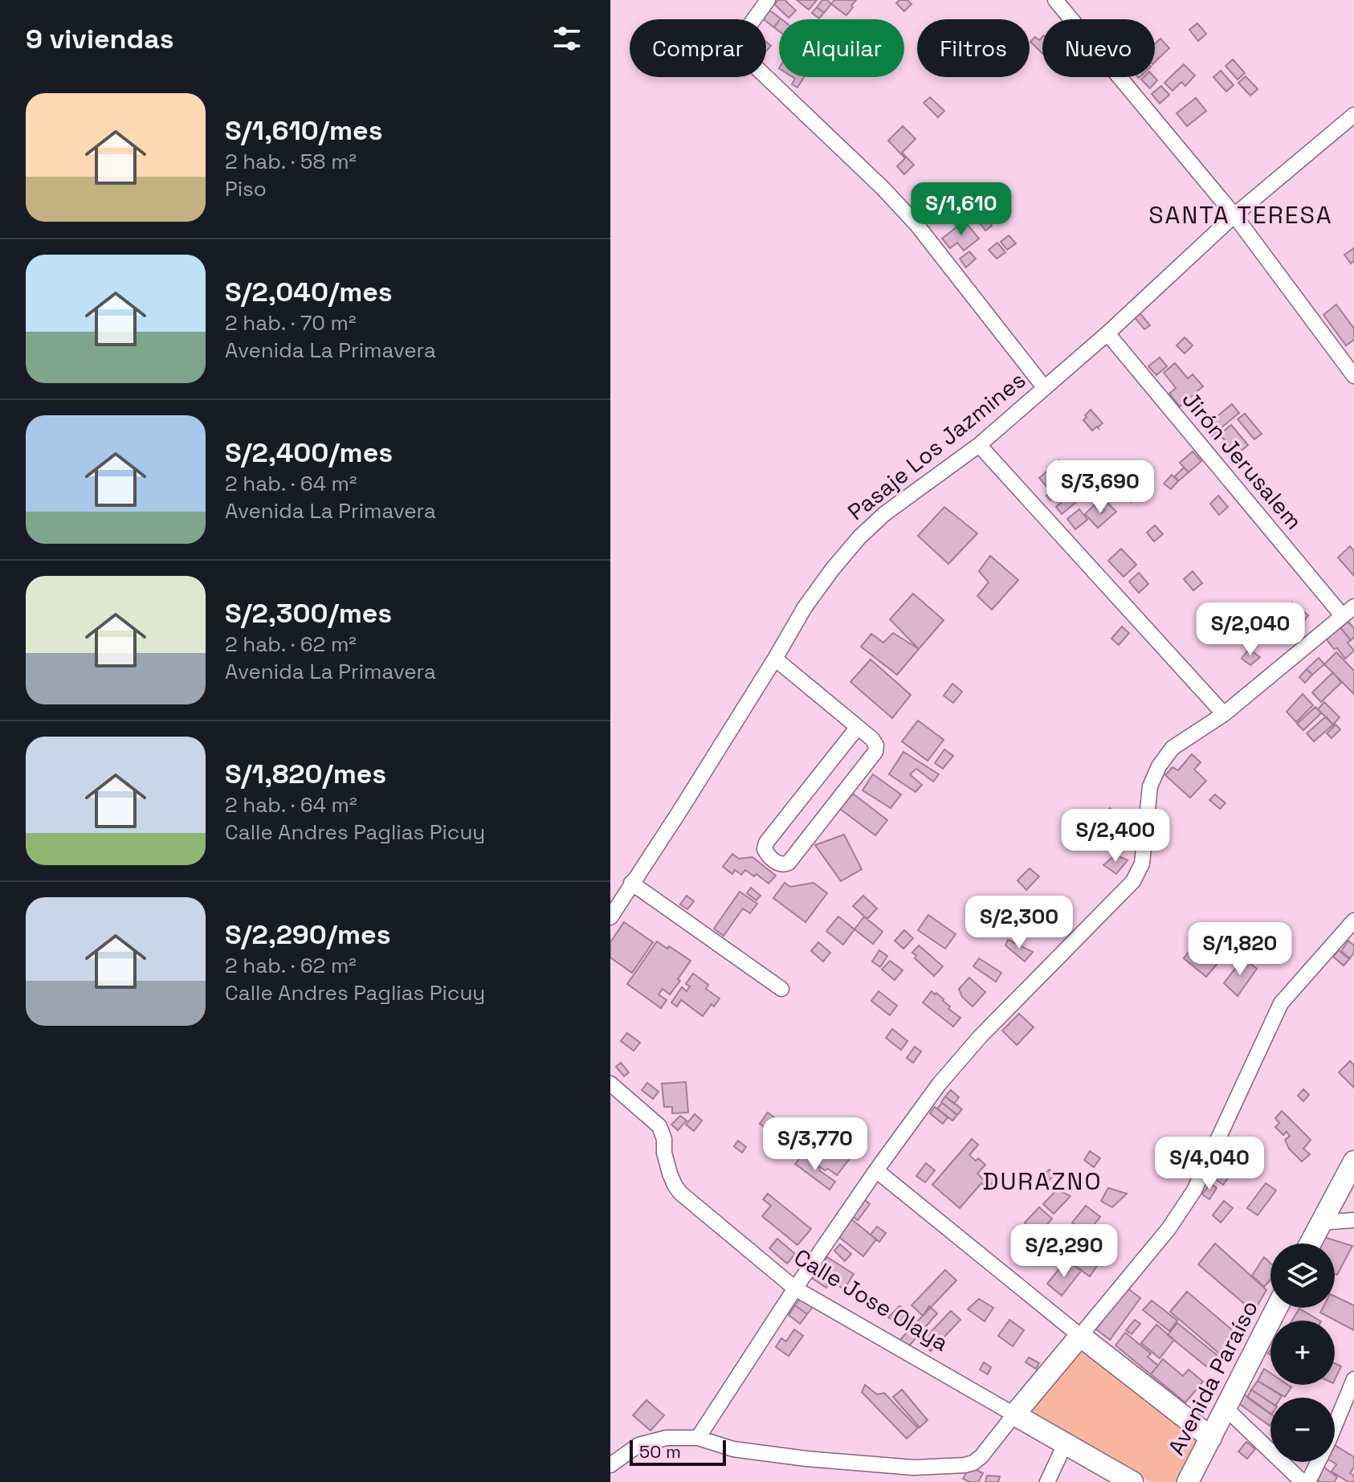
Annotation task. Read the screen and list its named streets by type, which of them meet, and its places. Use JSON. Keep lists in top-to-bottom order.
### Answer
{
  "streets": {
    "main road": ["Calle Jose Olaya", "Avenida Paraíso"],
    "street": ["Pasaje Los Jazmines", "Jirón Jerusalem"]
  },
  "crossings": [
    ["Pasaje Los Jazmines", "Jirón Jerusalem"]
  ],
  "districts": ["SANTA TERESA", "DURAZNO"],
  "scale_bar": "50 m",
  "page": {
    "heading": "9 viviendas",
    "chip": [
      "Comprar",
      "Alquilar",
      "Filtros",
      "Nuevo"
    ],
    "list": [
      {
        "name": "S/1,610/mes",
        "note": "2 hab. · 58 m² · Piso"
      },
      {
        "name": "S/2,040/mes",
        "note": "2 hab. · 70 m² · Avenida La Primavera"
      },
      {
        "name": "S/2,400/mes",
        "note": "2 hab. · 64 m² · Avenida La Primavera"
      },
      {
        "name": "S/2,300/mes",
        "note": "2 hab. · 62 m² · Avenida La Primavera"
      },
      {
        "name": "S/1,820/mes",
        "note": "2 hab. · 64 m² · Calle Andres Paglias Picuy"
      },
      {
        "name": "S/2,290/mes",
        "note": "2 hab. · 62 m² · Calle Andres Paglias Picuy"
      }
    ],
    "price": [
      "S/1,610",
      "S/3,690",
      "S/2,040",
      "S/2,400",
      "S/2,300",
      "S/1,820",
      "S/3,770",
      "S/4,040",
      "S/2,290"
    ],
    "map_buttons": ["+", "−"],
    "scale": "50 m"
  }
}
